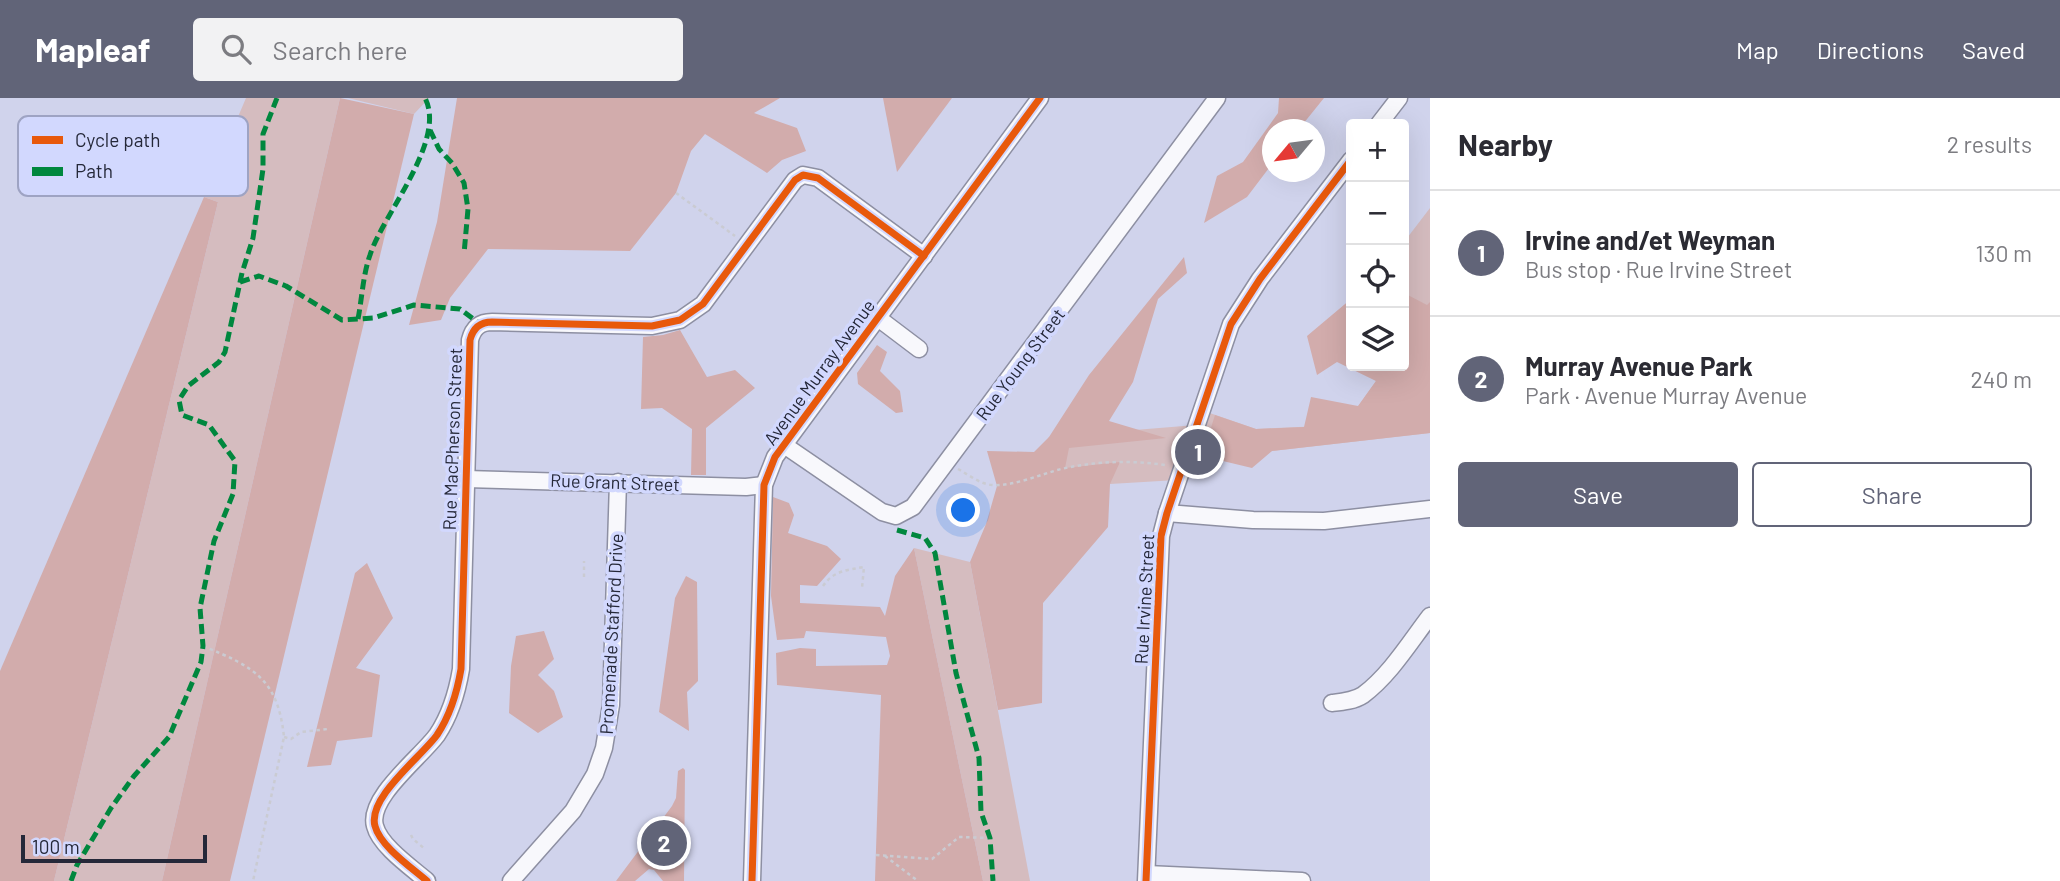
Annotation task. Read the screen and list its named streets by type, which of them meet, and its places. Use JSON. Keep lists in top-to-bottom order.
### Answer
{
  "streets": {
    "street": [
      "Rue Young Street",
      "Avenue Murray Avenue",
      "Rue MacPherson Street",
      "Rue Grant Street",
      "Rue Irvine Street",
      "Promenade Stafford Drive"
    ]
  },
  "crossings": [
    ["Rue Young Street", "Avenue Murray Avenue"],
    ["Avenue Murray Avenue", "Rue MacPherson Street"],
    ["Avenue Murray Avenue", "Rue Grant Street"],
    ["Rue MacPherson Street", "Rue Grant Street"],
    ["Rue Grant Street", "Promenade Stafford Drive"]
  ],
  "legend": ["Cycle path", "Path"],
  "scale_bar": "100 m",
  "north": "bottom left",
  "page": {
    "header": "Mapleaf",
    "search": "Search here",
    "nav": ["Map", "Directions", "Saved"],
    "heading": ["Nearby", "2 results"],
    "map_buttons": ["+", "−"],
    "list": [
      {
        "mark": "1",
        "name": "Irvine and/et Weyman",
        "note": "Bus stop · Rue Irvine Street",
        "value": "130 m"
      },
      {
        "mark": "2",
        "name": "Murray Avenue Park",
        "note": "Park · Avenue Murray Avenue",
        "value": "240 m"
      }
    ],
    "pins": ["1", "2"],
    "buttons": ["Save", "Share"],
    "scale": "100 m"
  }
}
